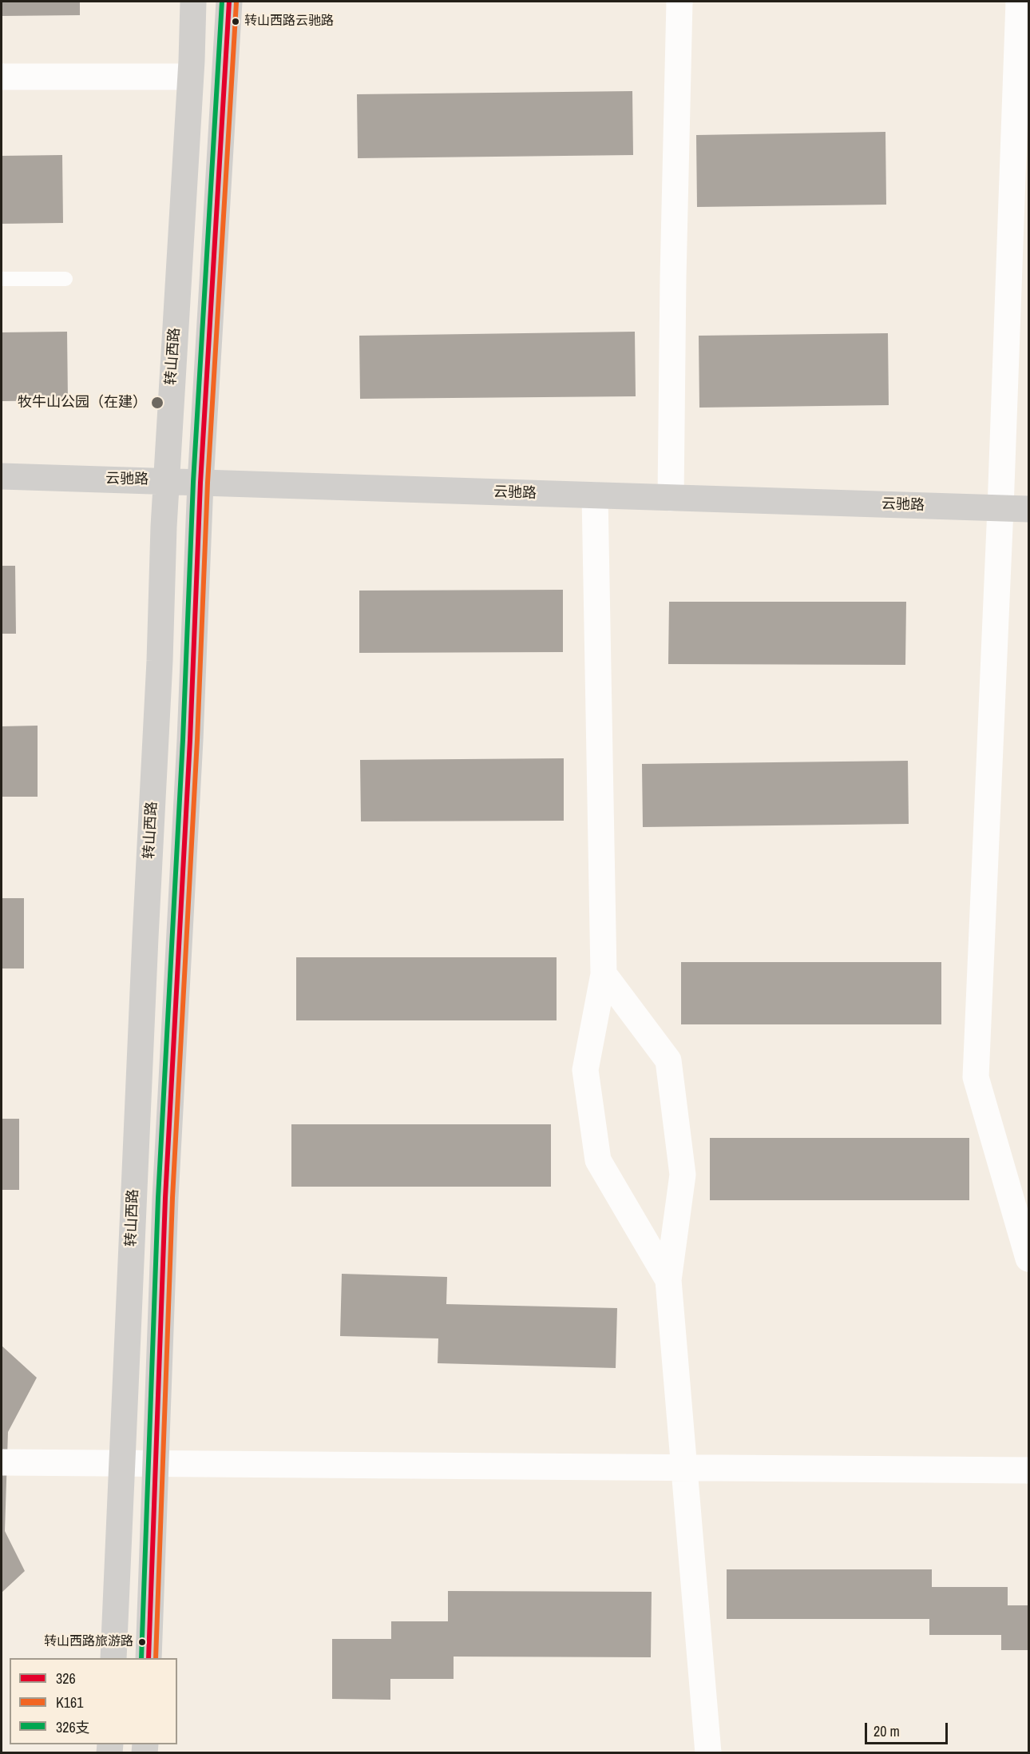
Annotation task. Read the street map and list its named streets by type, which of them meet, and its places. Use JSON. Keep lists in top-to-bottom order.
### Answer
{
  "streets": {
    "main road": ["转山西路", "云驰路"]
  },
  "crossings": [
    ["转山西路", "云驰路"]
  ],
  "places": ["转山西路云驰路", "牧牛山公园（在建）", "转山西路旅游路"],
  "lines": ["transit line 326", "transit line 326支", "transit line K161"],
  "legend": ["326", "K161", "326支"],
  "scale_bar": "20 m"
}
